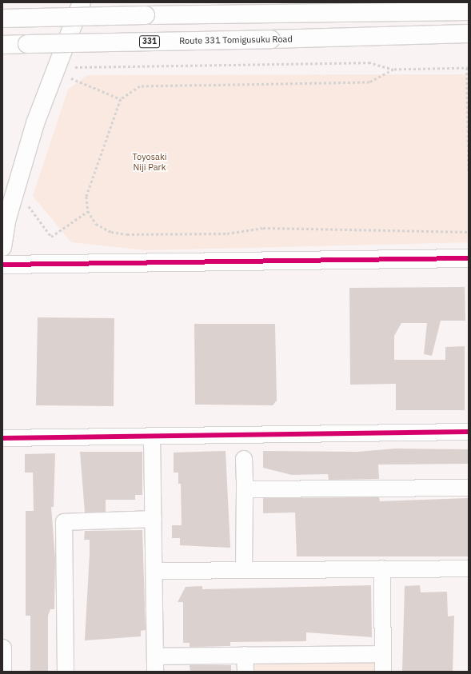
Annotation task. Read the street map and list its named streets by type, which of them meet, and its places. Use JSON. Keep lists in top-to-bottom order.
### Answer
{
  "streets": {
    "main road": ["Route 331 Tomigusuku Road", "331"]
  },
  "parks": ["Toyosaki Niji Park"]
}
